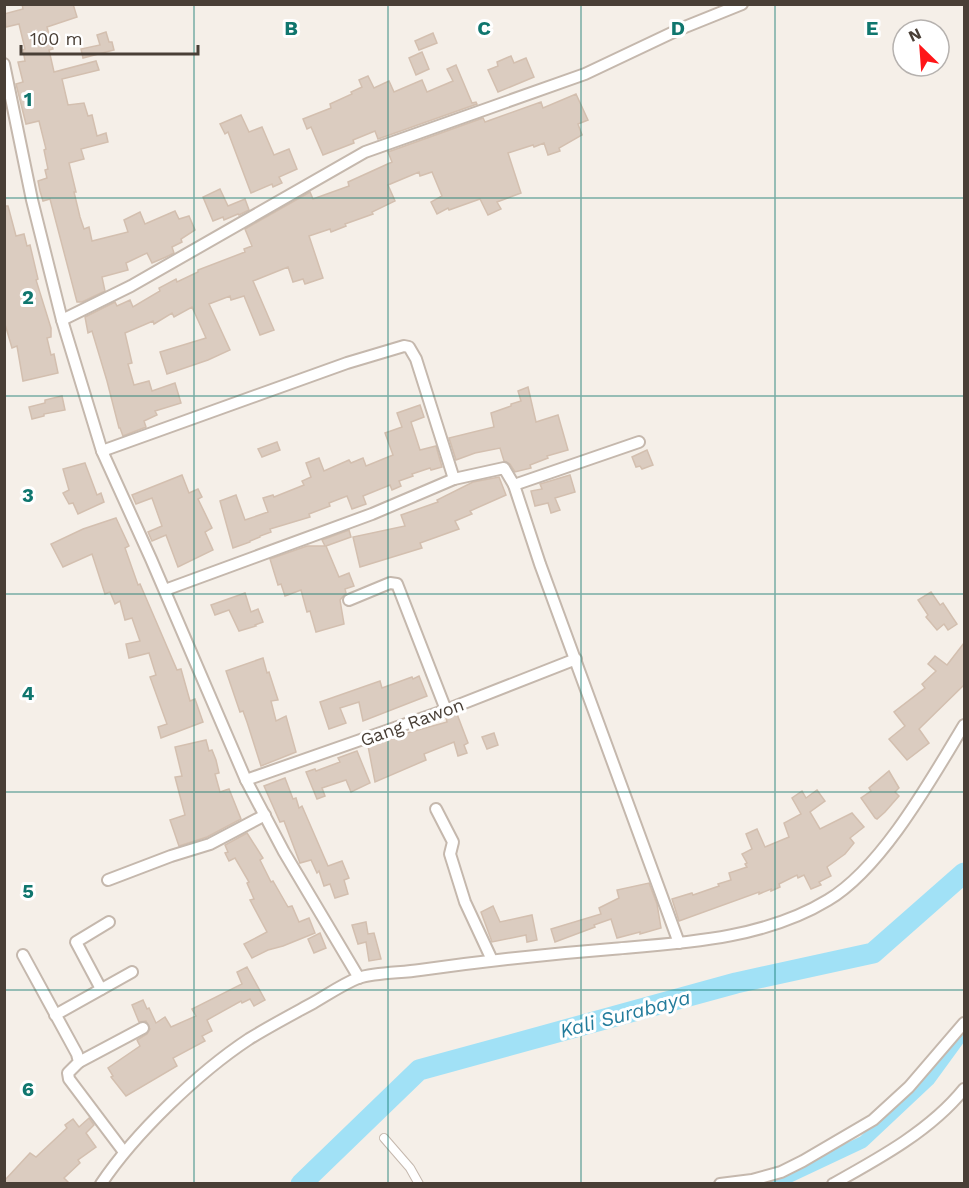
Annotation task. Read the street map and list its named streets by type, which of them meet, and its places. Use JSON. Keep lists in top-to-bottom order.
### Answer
{
  "streets": {
    "street": ["Gang Rawon"]
  },
  "water": ["Kali Surabaya"],
  "scale_bar": "100 m",
  "north": "top left",
  "grid": {
    "columns": [
      "B",
      "C",
      "D",
      "E"
    ],
    "rows": [
      "1",
      "2",
      "3",
      "4",
      "5",
      "6"
    ]
  }
}
